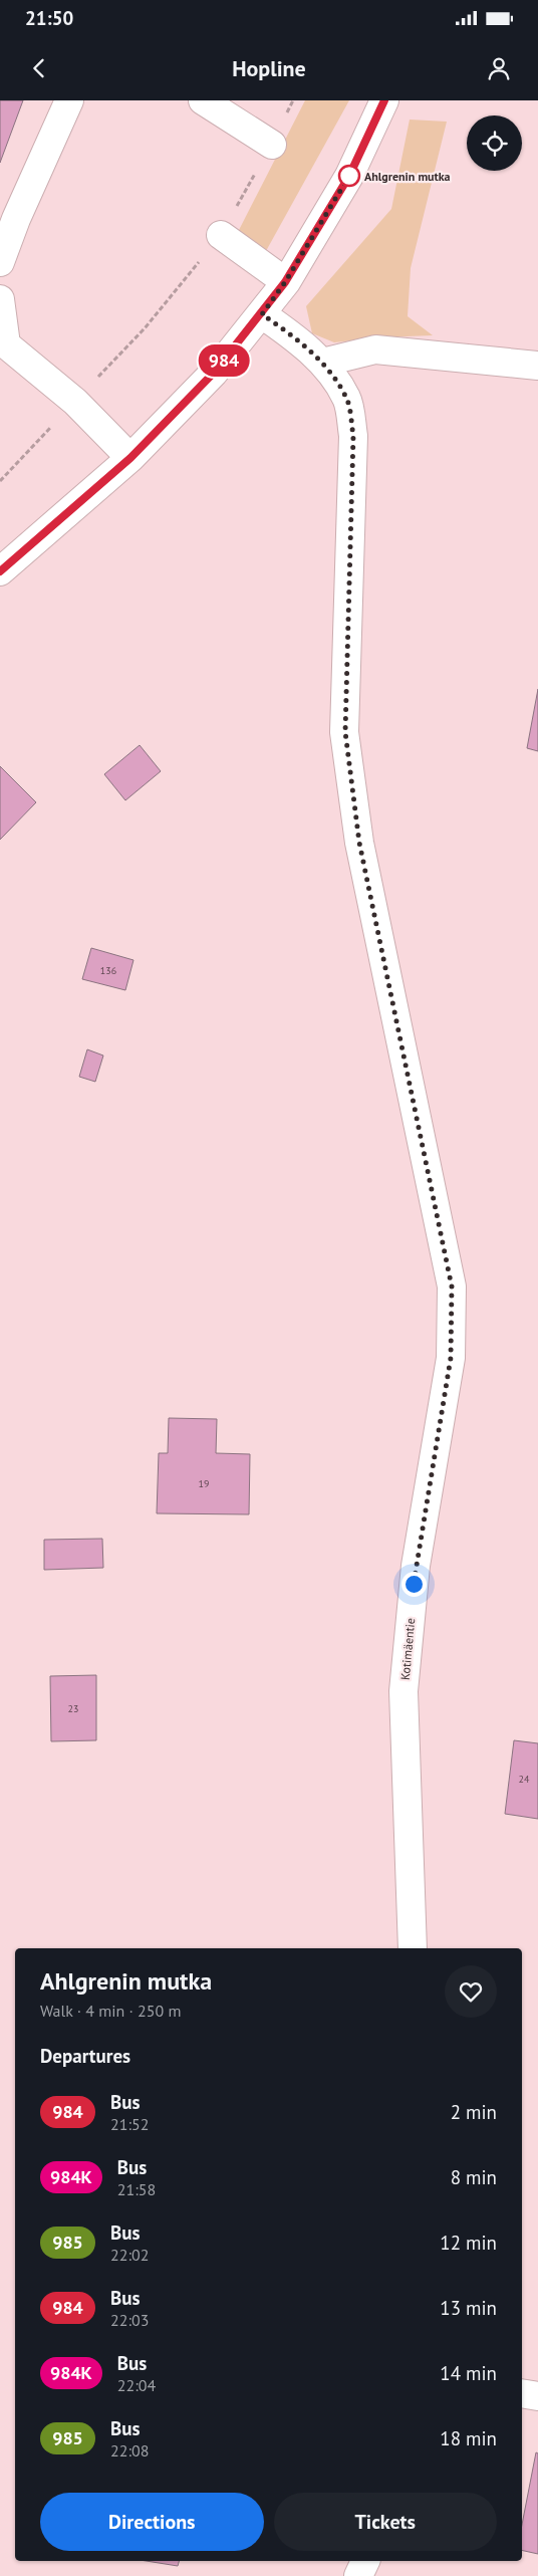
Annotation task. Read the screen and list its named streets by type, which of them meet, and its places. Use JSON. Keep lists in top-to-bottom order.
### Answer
{
  "streets": {
    "street": ["Kotimäentie"]
  },
  "places": ["Ahlgrenin mutka"],
  "lines": ["bus line 984"],
  "house_numbers": [
    "136",
    "19",
    "23",
    "24"
  ],
  "page": {
    "status": "21:50",
    "header": "Hopline",
    "on_map": "984",
    "heading": [
      ["Ahlgrenin mutka", "Walk · 4 min · 250 m"],
      "Departures"
    ],
    "list": [
      {
        "mark": "984",
        "name": "Bus",
        "note": "21:52",
        "value": "2 min"
      },
      {
        "mark": "984K",
        "name": "Bus",
        "note": "21:58",
        "value": "8 min"
      },
      {
        "mark": "985",
        "name": "Bus",
        "note": "22:02",
        "value": "12 min"
      },
      {
        "mark": "984",
        "name": "Bus",
        "note": "22:03",
        "value": "13 min"
      },
      {
        "mark": "984K",
        "name": "Bus",
        "note": "22:04",
        "value": "14 min"
      },
      {
        "mark": "985",
        "name": "Bus",
        "note": "22:08",
        "value": "18 min"
      }
    ],
    "buttons": ["Directions", "Tickets"]
  }
}
